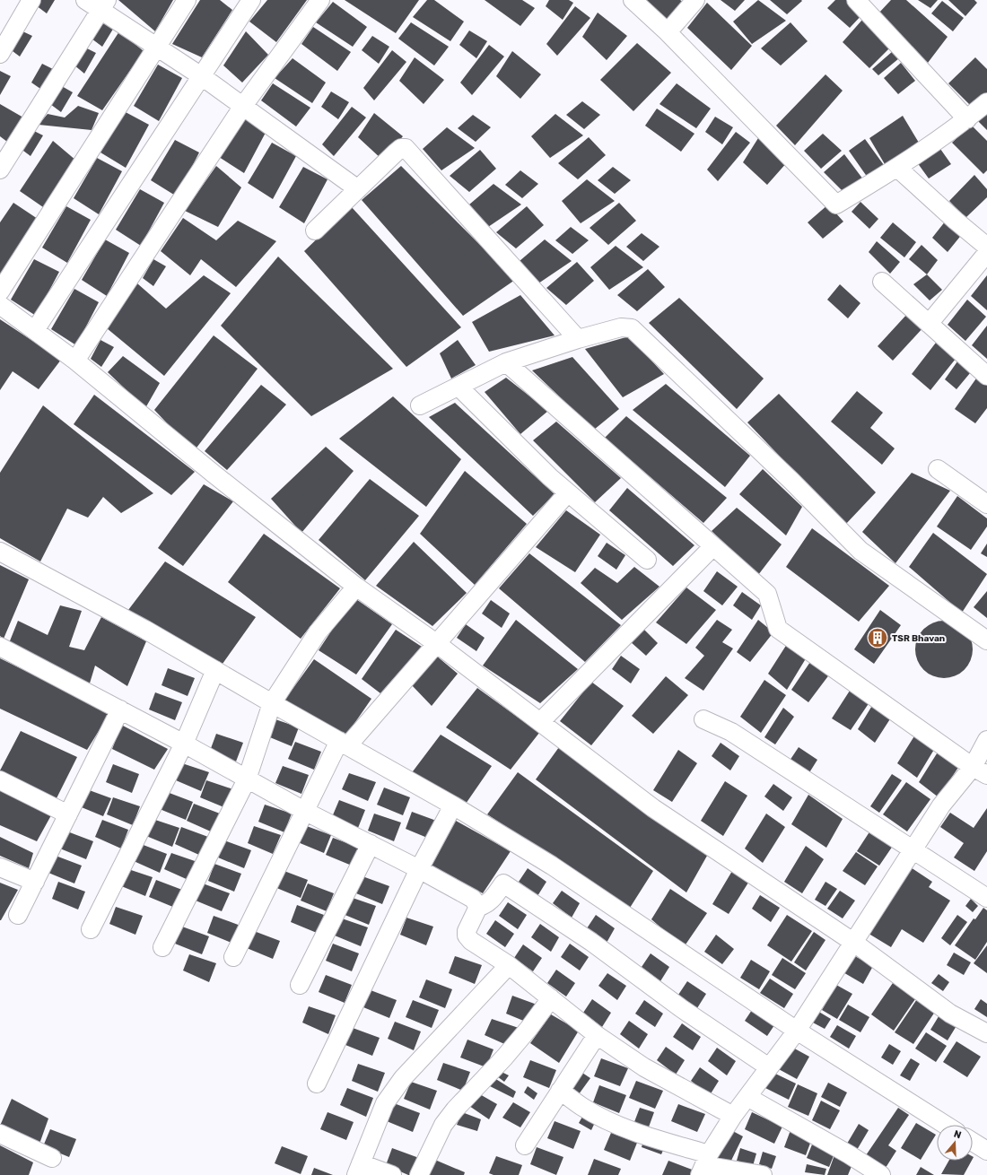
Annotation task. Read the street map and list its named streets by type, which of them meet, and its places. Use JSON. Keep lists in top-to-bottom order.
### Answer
{
  "places": {
    "building": ["TSR Bhavan"]
  },
  "north": "top"
}
